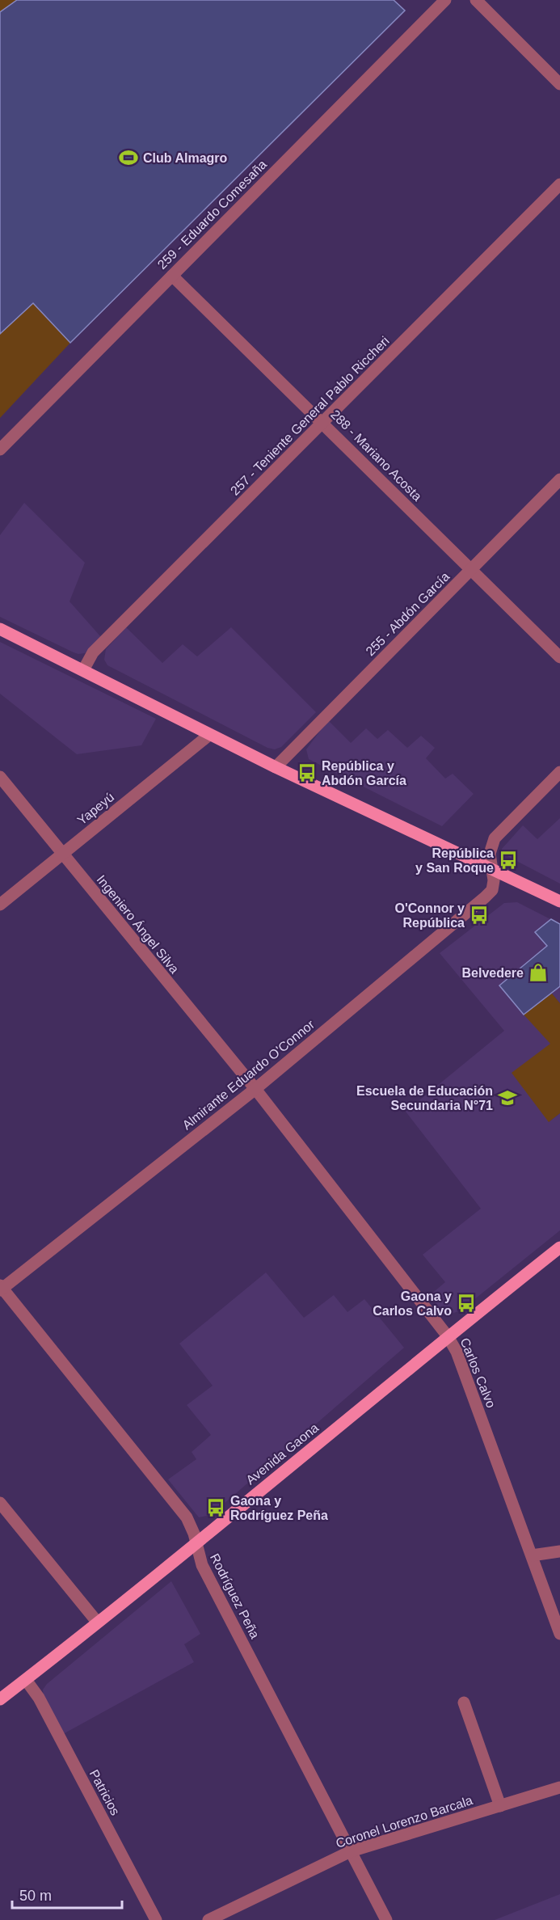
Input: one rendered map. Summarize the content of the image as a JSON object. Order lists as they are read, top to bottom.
{
  "streets": {
    "main road": ["Avenida Gaona"],
    "street": [
      "259 - Eduardo Comesaña",
      "257 - Teniente General Pablo Riccheri",
      "288 - Mariano Acosta",
      "255 - Abdón García",
      "Yapeyú",
      "Ingeniero Ángel Silva",
      "Almirante Eduardo O'Connor",
      "Carlos Calvo",
      "Rodríguez Peña",
      "Patricios",
      "Coronel Lorenzo Barcala"
    ]
  },
  "crossings": [
    ["259 - Eduardo Comesaña", "288 - Mariano Acosta"],
    ["257 - Teniente General Pablo Riccheri", "288 - Mariano Acosta"],
    ["288 - Mariano Acosta", "255 - Abdón García"],
    ["Yapeyú", "Ingeniero Ángel Silva"],
    ["Ingeniero Ángel Silva", "Almirante Eduardo O'Connor"],
    ["Ingeniero Ángel Silva", "Carlos Calvo"],
    ["Almirante Eduardo O'Connor", "Carlos Calvo"],
    ["Almirante Eduardo O'Connor", "Rodríguez Peña"],
    ["Carlos Calvo", "Avenida Gaona"],
    ["Avenida Gaona", "Rodríguez Peña"],
    ["Avenida Gaona", "Patricios"],
    ["Rodríguez Peña", "Coronel Lorenzo Barcala"]
  ],
  "places": {
    "sports": ["Club Almagro"],
    "bus stop": [
      "República y Abdón García",
      "República y San Roque",
      "O'Connor y República",
      "Gaona y Carlos Calvo",
      "Gaona y Rodríguez Peña"
    ],
    "shop": ["Belvedere"],
    "school or university": ["Escuela de Educación Secundaria N°71"]
  },
  "scale_bar": "50 m"
}
